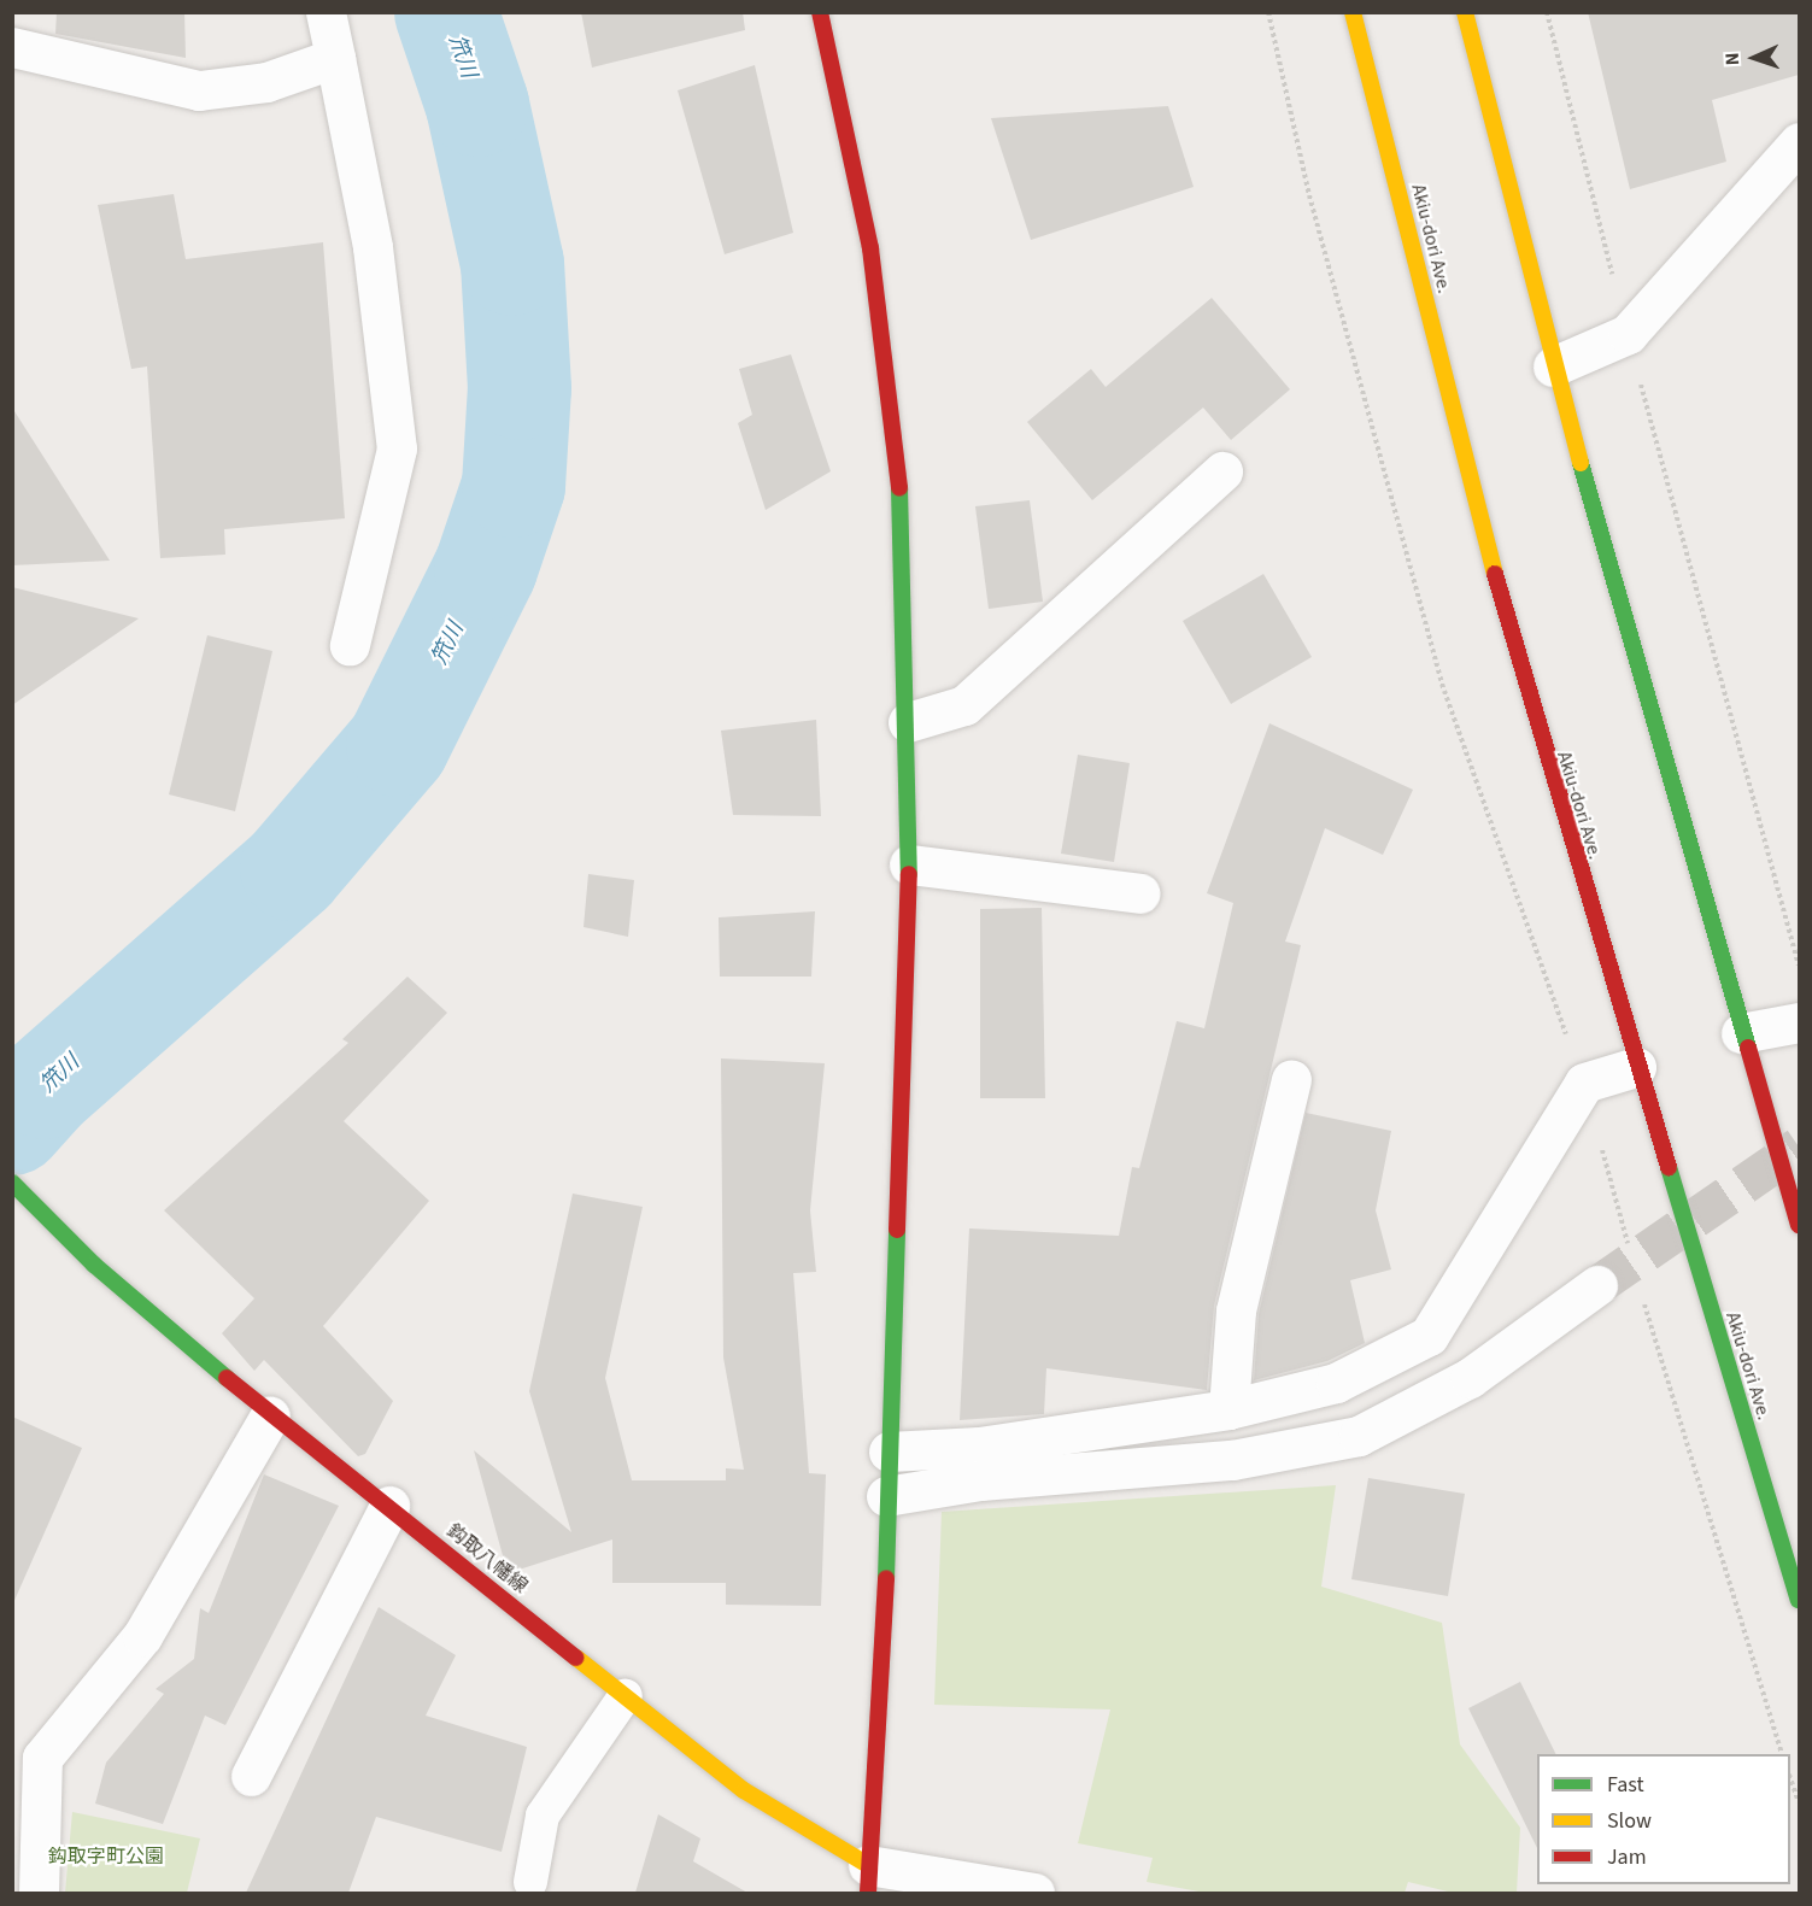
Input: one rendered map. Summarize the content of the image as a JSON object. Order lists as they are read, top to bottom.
{
  "streets": {
    "main road": ["Akiu-dori Ave.", "鈎取八幡線"]
  },
  "water": ["笊川"],
  "parks": ["鈎取字町公園"],
  "legend": ["Fast", "Slow", "Jam"],
  "north": "left"
}
